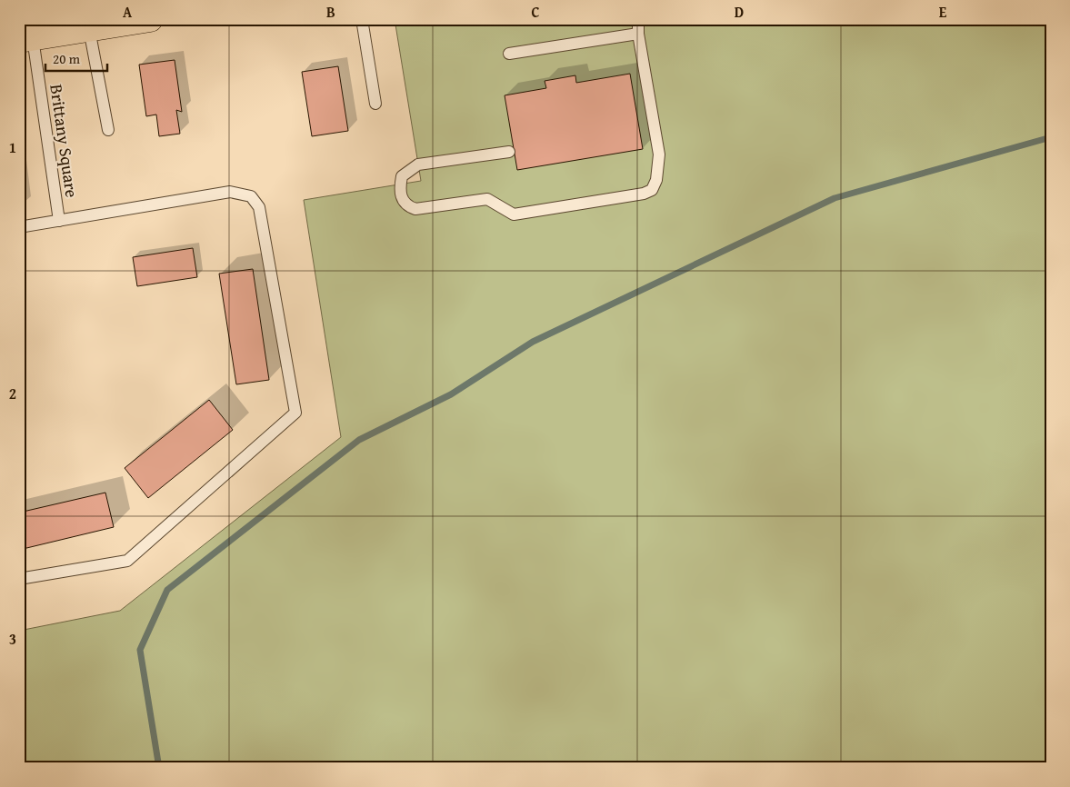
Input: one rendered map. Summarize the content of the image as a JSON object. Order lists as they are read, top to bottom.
{
  "streets": {
    "lane": ["Brittany Square"]
  },
  "scale_bar": "20 m",
  "grid": {
    "columns": [
      "A",
      "B",
      "C",
      "D",
      "E"
    ],
    "rows": ["1", "2", "3"]
  }
}
